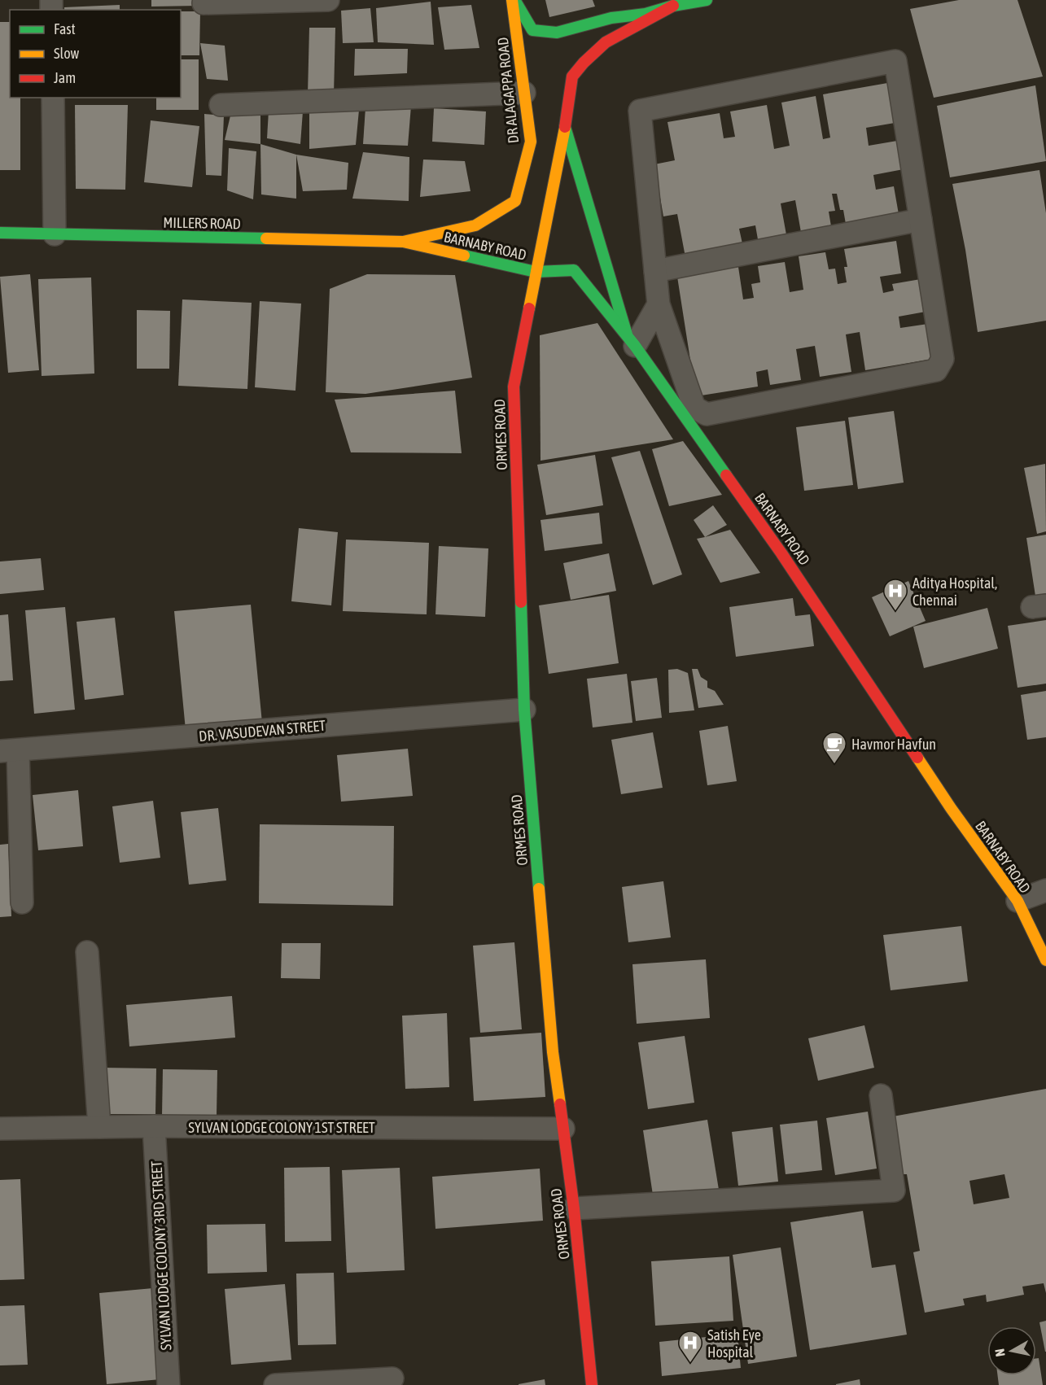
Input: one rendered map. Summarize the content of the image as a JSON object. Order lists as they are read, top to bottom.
{
  "streets": {
    "street": [
      "DR ALAGAPPA ROAD",
      "MILLERS ROAD",
      "BARNABY ROAD",
      "ORMES ROAD",
      "DR. VASUDEVAN STREET",
      "SYLVAN LODGE COLONY 1ST STREET",
      "SYLVAN LODGE COLONY 3RD STREET"
    ]
  },
  "crossings": [
    ["DR ALAGAPPA ROAD", "MILLERS ROAD"],
    ["DR ALAGAPPA ROAD", "BARNABY ROAD"],
    ["MILLERS ROAD", "BARNABY ROAD"],
    ["BARNABY ROAD", "ORMES ROAD"],
    ["ORMES ROAD", "DR. VASUDEVAN STREET"],
    ["ORMES ROAD", "SYLVAN LODGE COLONY 1ST STREET"],
    ["SYLVAN LODGE COLONY 1ST STREET", "SYLVAN LODGE COLONY 3RD STREET"]
  ],
  "places": {
    "hospital": ["Aditya Hospital, Chennai", "Satish Eye Hospital"],
    "cafe": ["Havmor Havfun"]
  },
  "legend": ["Fast", "Slow", "Jam"],
  "north": "left"
}
